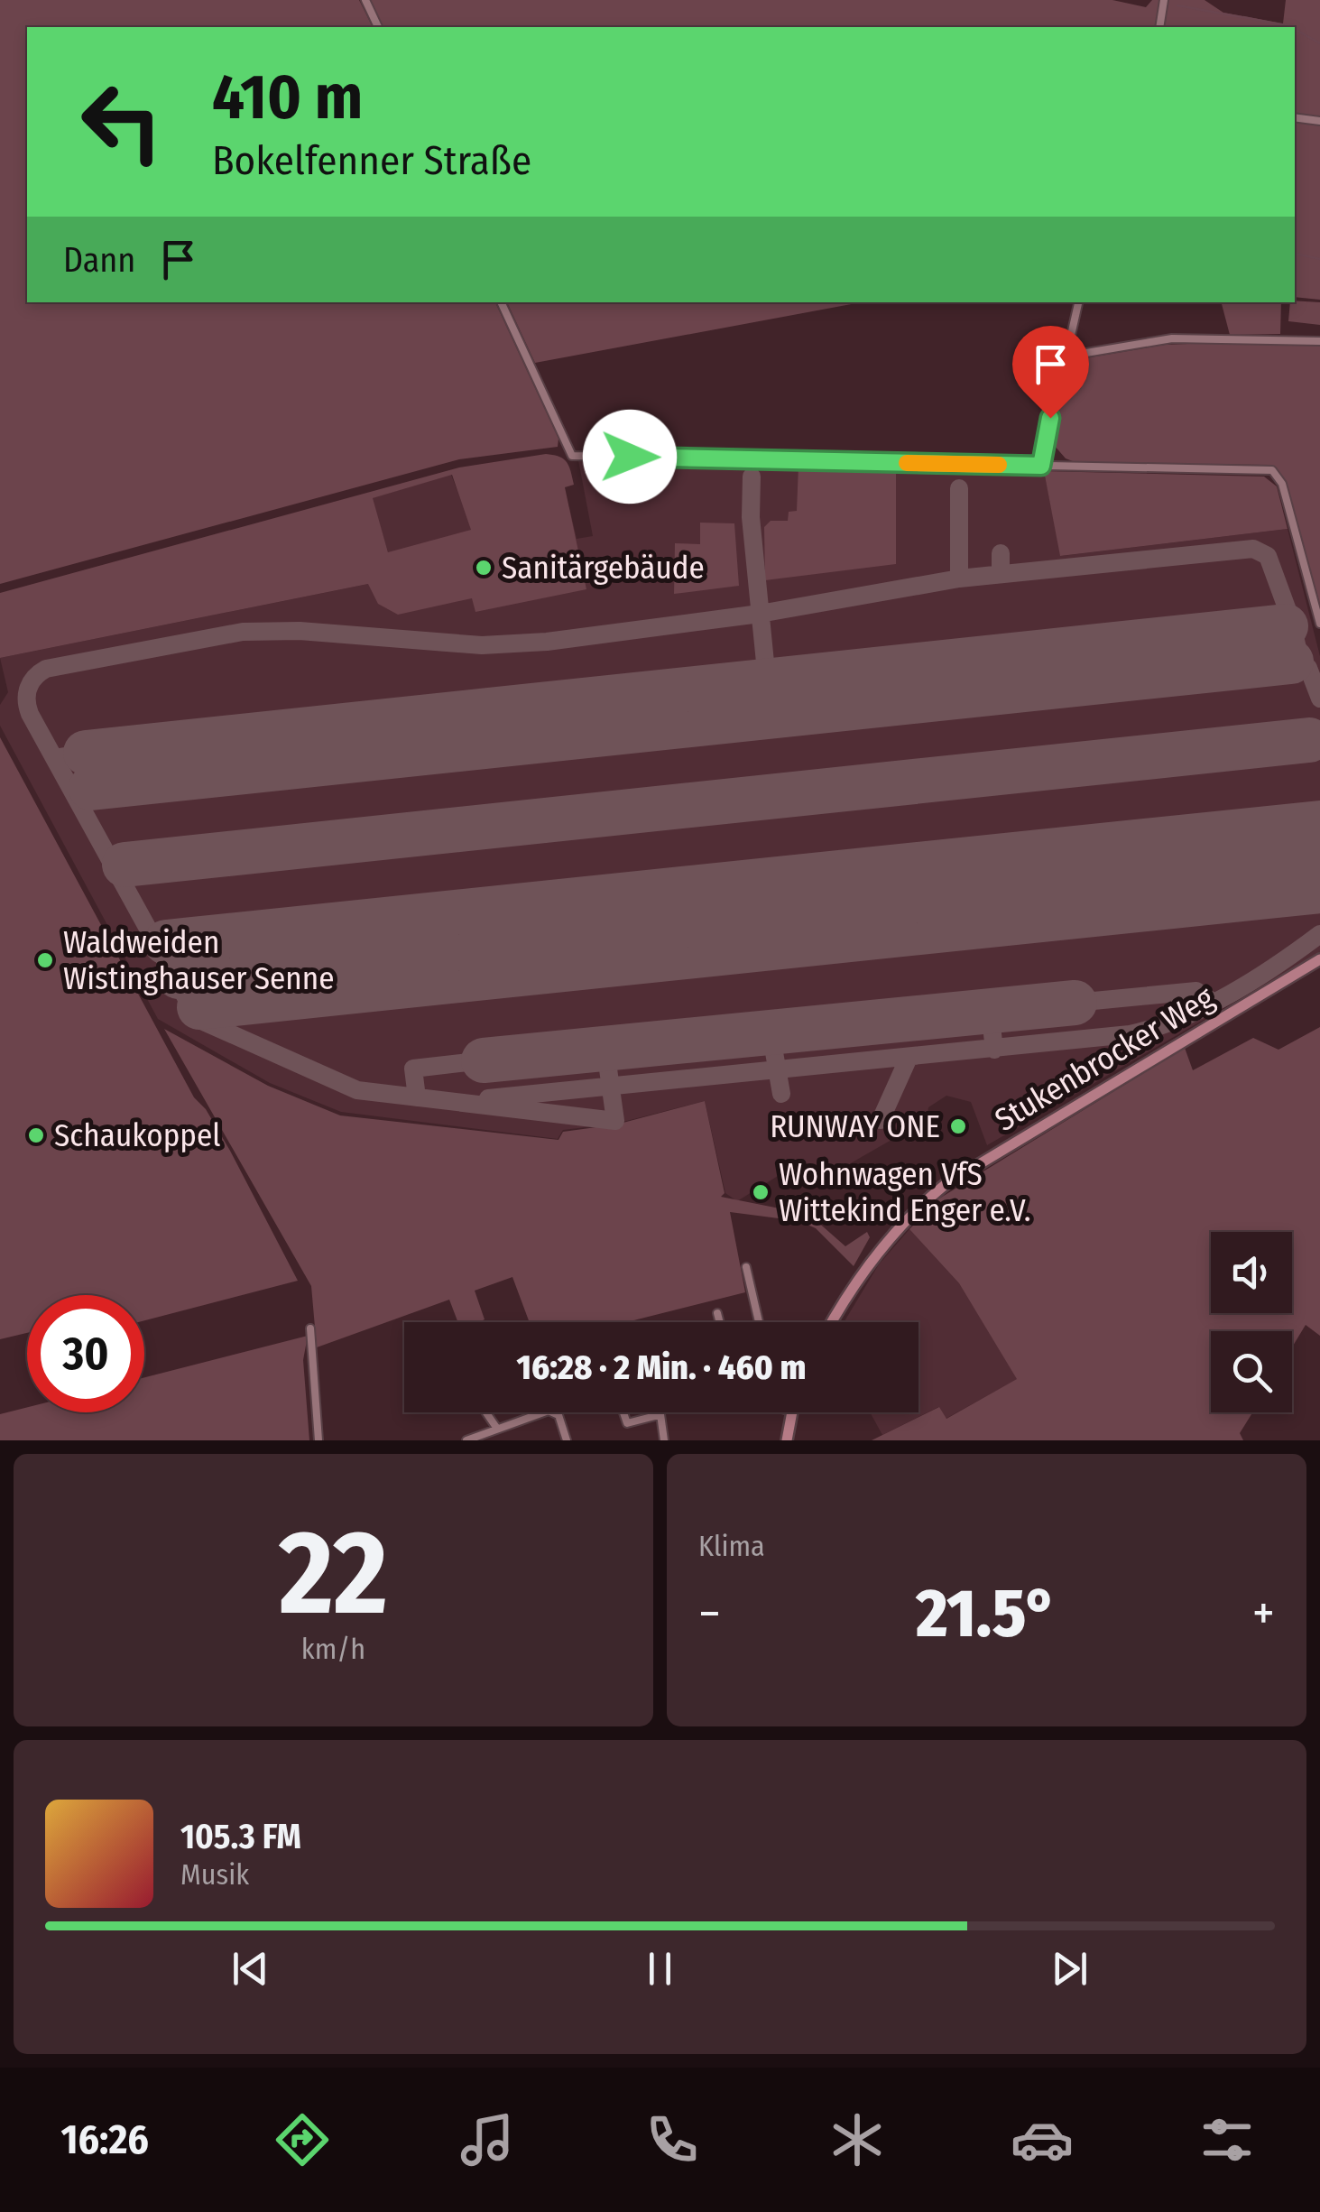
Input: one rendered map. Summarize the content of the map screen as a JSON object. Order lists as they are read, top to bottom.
{
  "streets": {
    "street": ["Stukenbrocker Weg"]
  },
  "places": [
    "Sanitärgebäude",
    "Waldweiden Wistinghauser Senne",
    "RUNWAY ONE",
    "Schaukoppel",
    "Wohnwagen VfS Wittekind Enger e.V."
  ],
  "page": {
    "turn": ["410 m", "Bokelfenner Straße"],
    "then": "Dann",
    "limit": "30",
    "trip": "16:28 · 2 Min. · 460 m",
    "tile": [
      ["22", "km/h"],
      "Klima"
    ],
    "heat": ["−", "21.5°", "+"],
    "song": ["105.3 FM", "Musik"],
    "tabs": "16:26"
  }
}
